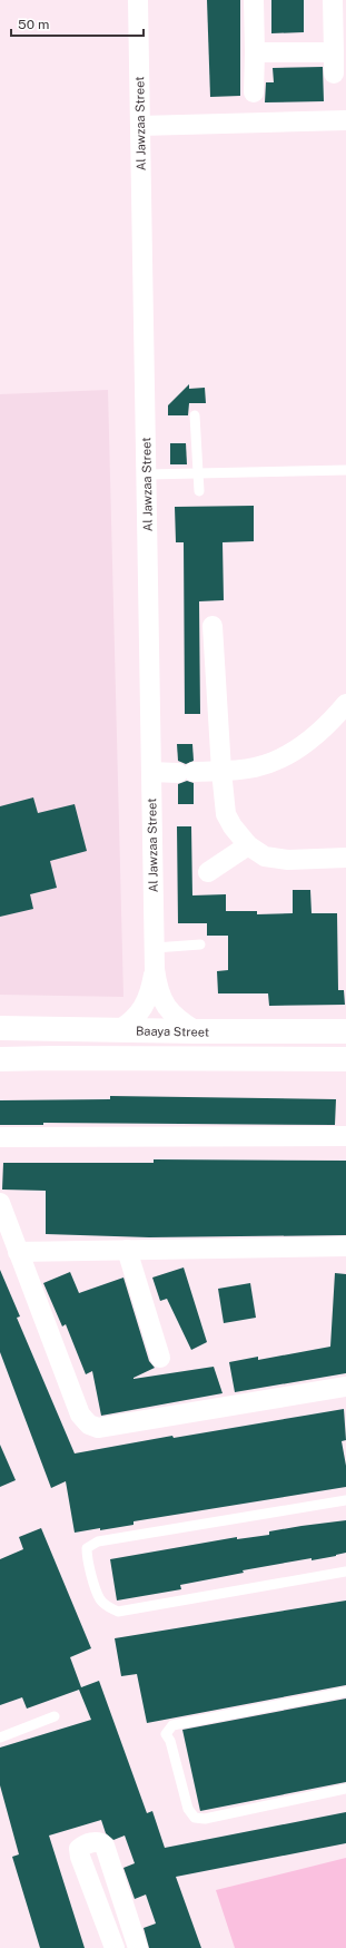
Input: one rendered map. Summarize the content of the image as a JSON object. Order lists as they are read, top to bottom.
{
  "streets": {
    "main road": ["Baaya Street"],
    "street": ["Al Jawzaa Street"]
  },
  "scale_bar": "50 m"
}
